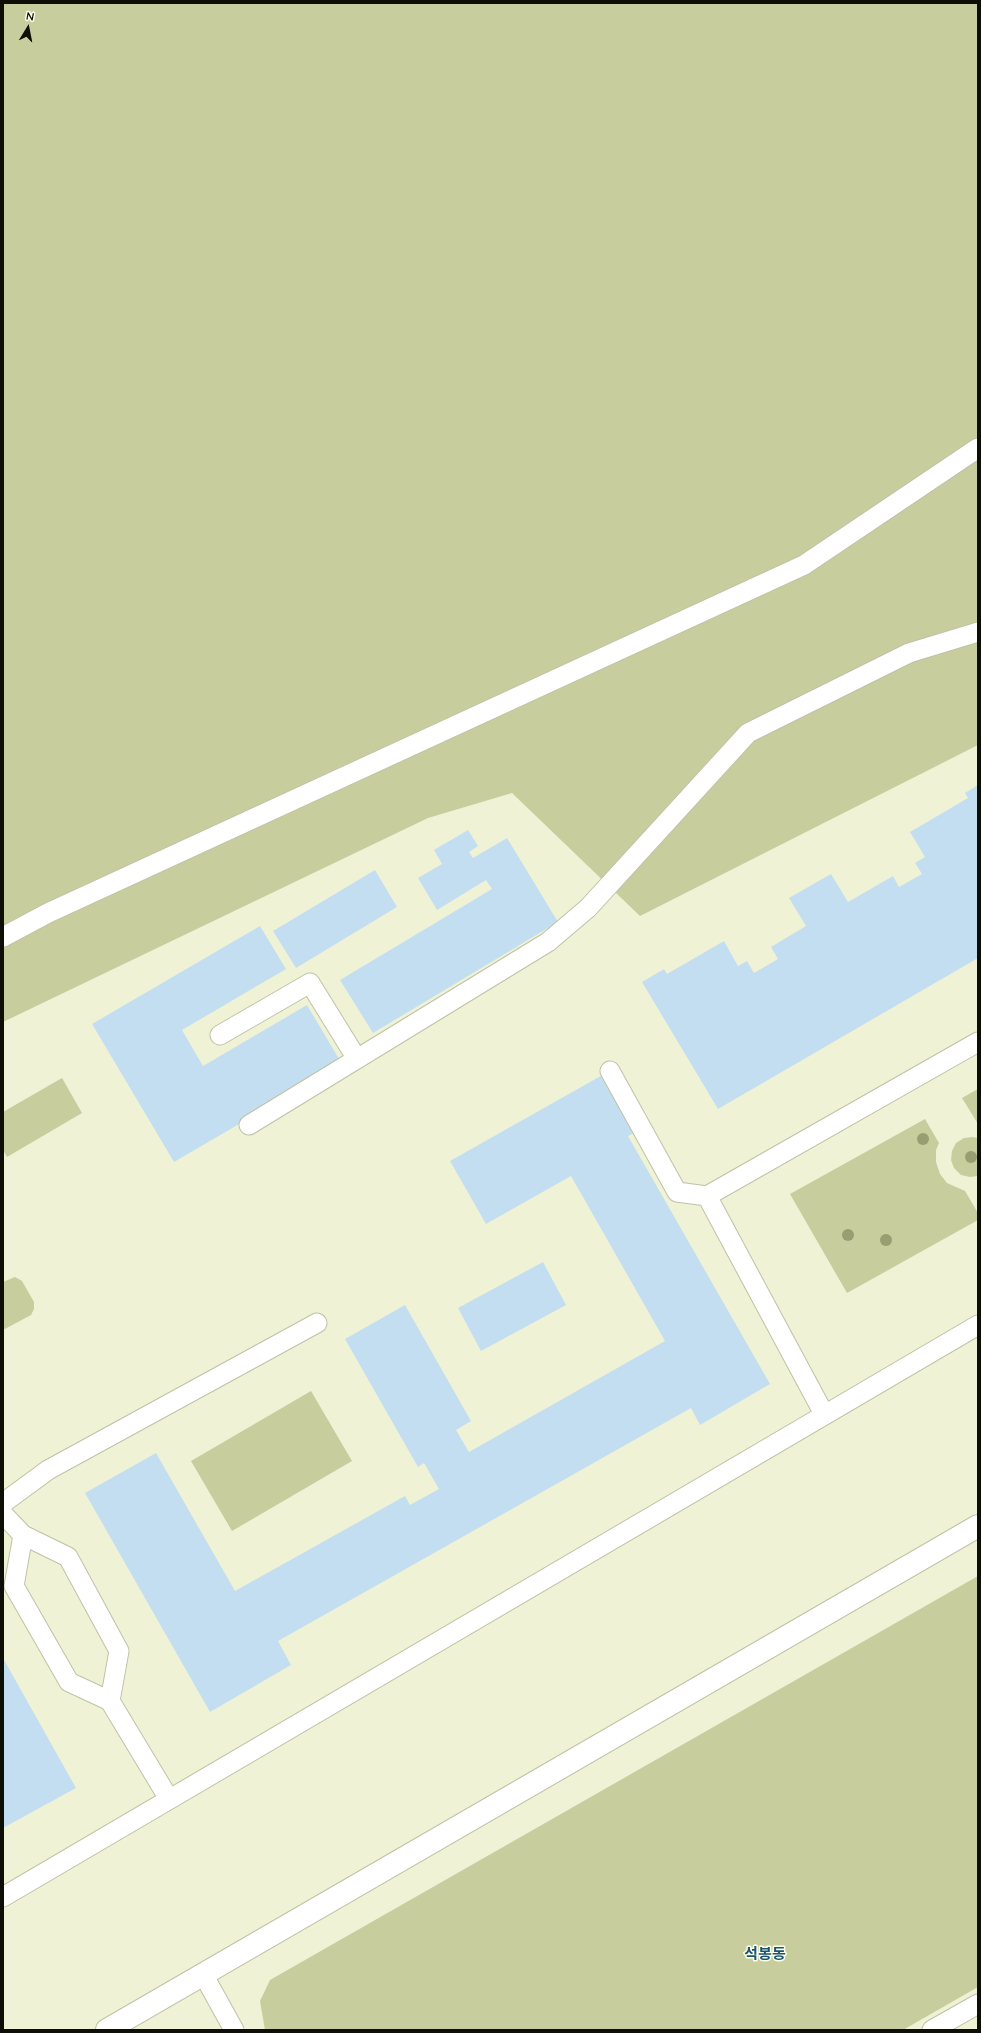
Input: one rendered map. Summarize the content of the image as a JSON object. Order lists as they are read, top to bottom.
{
  "districts": ["석봉동"],
  "north": "top"
}
